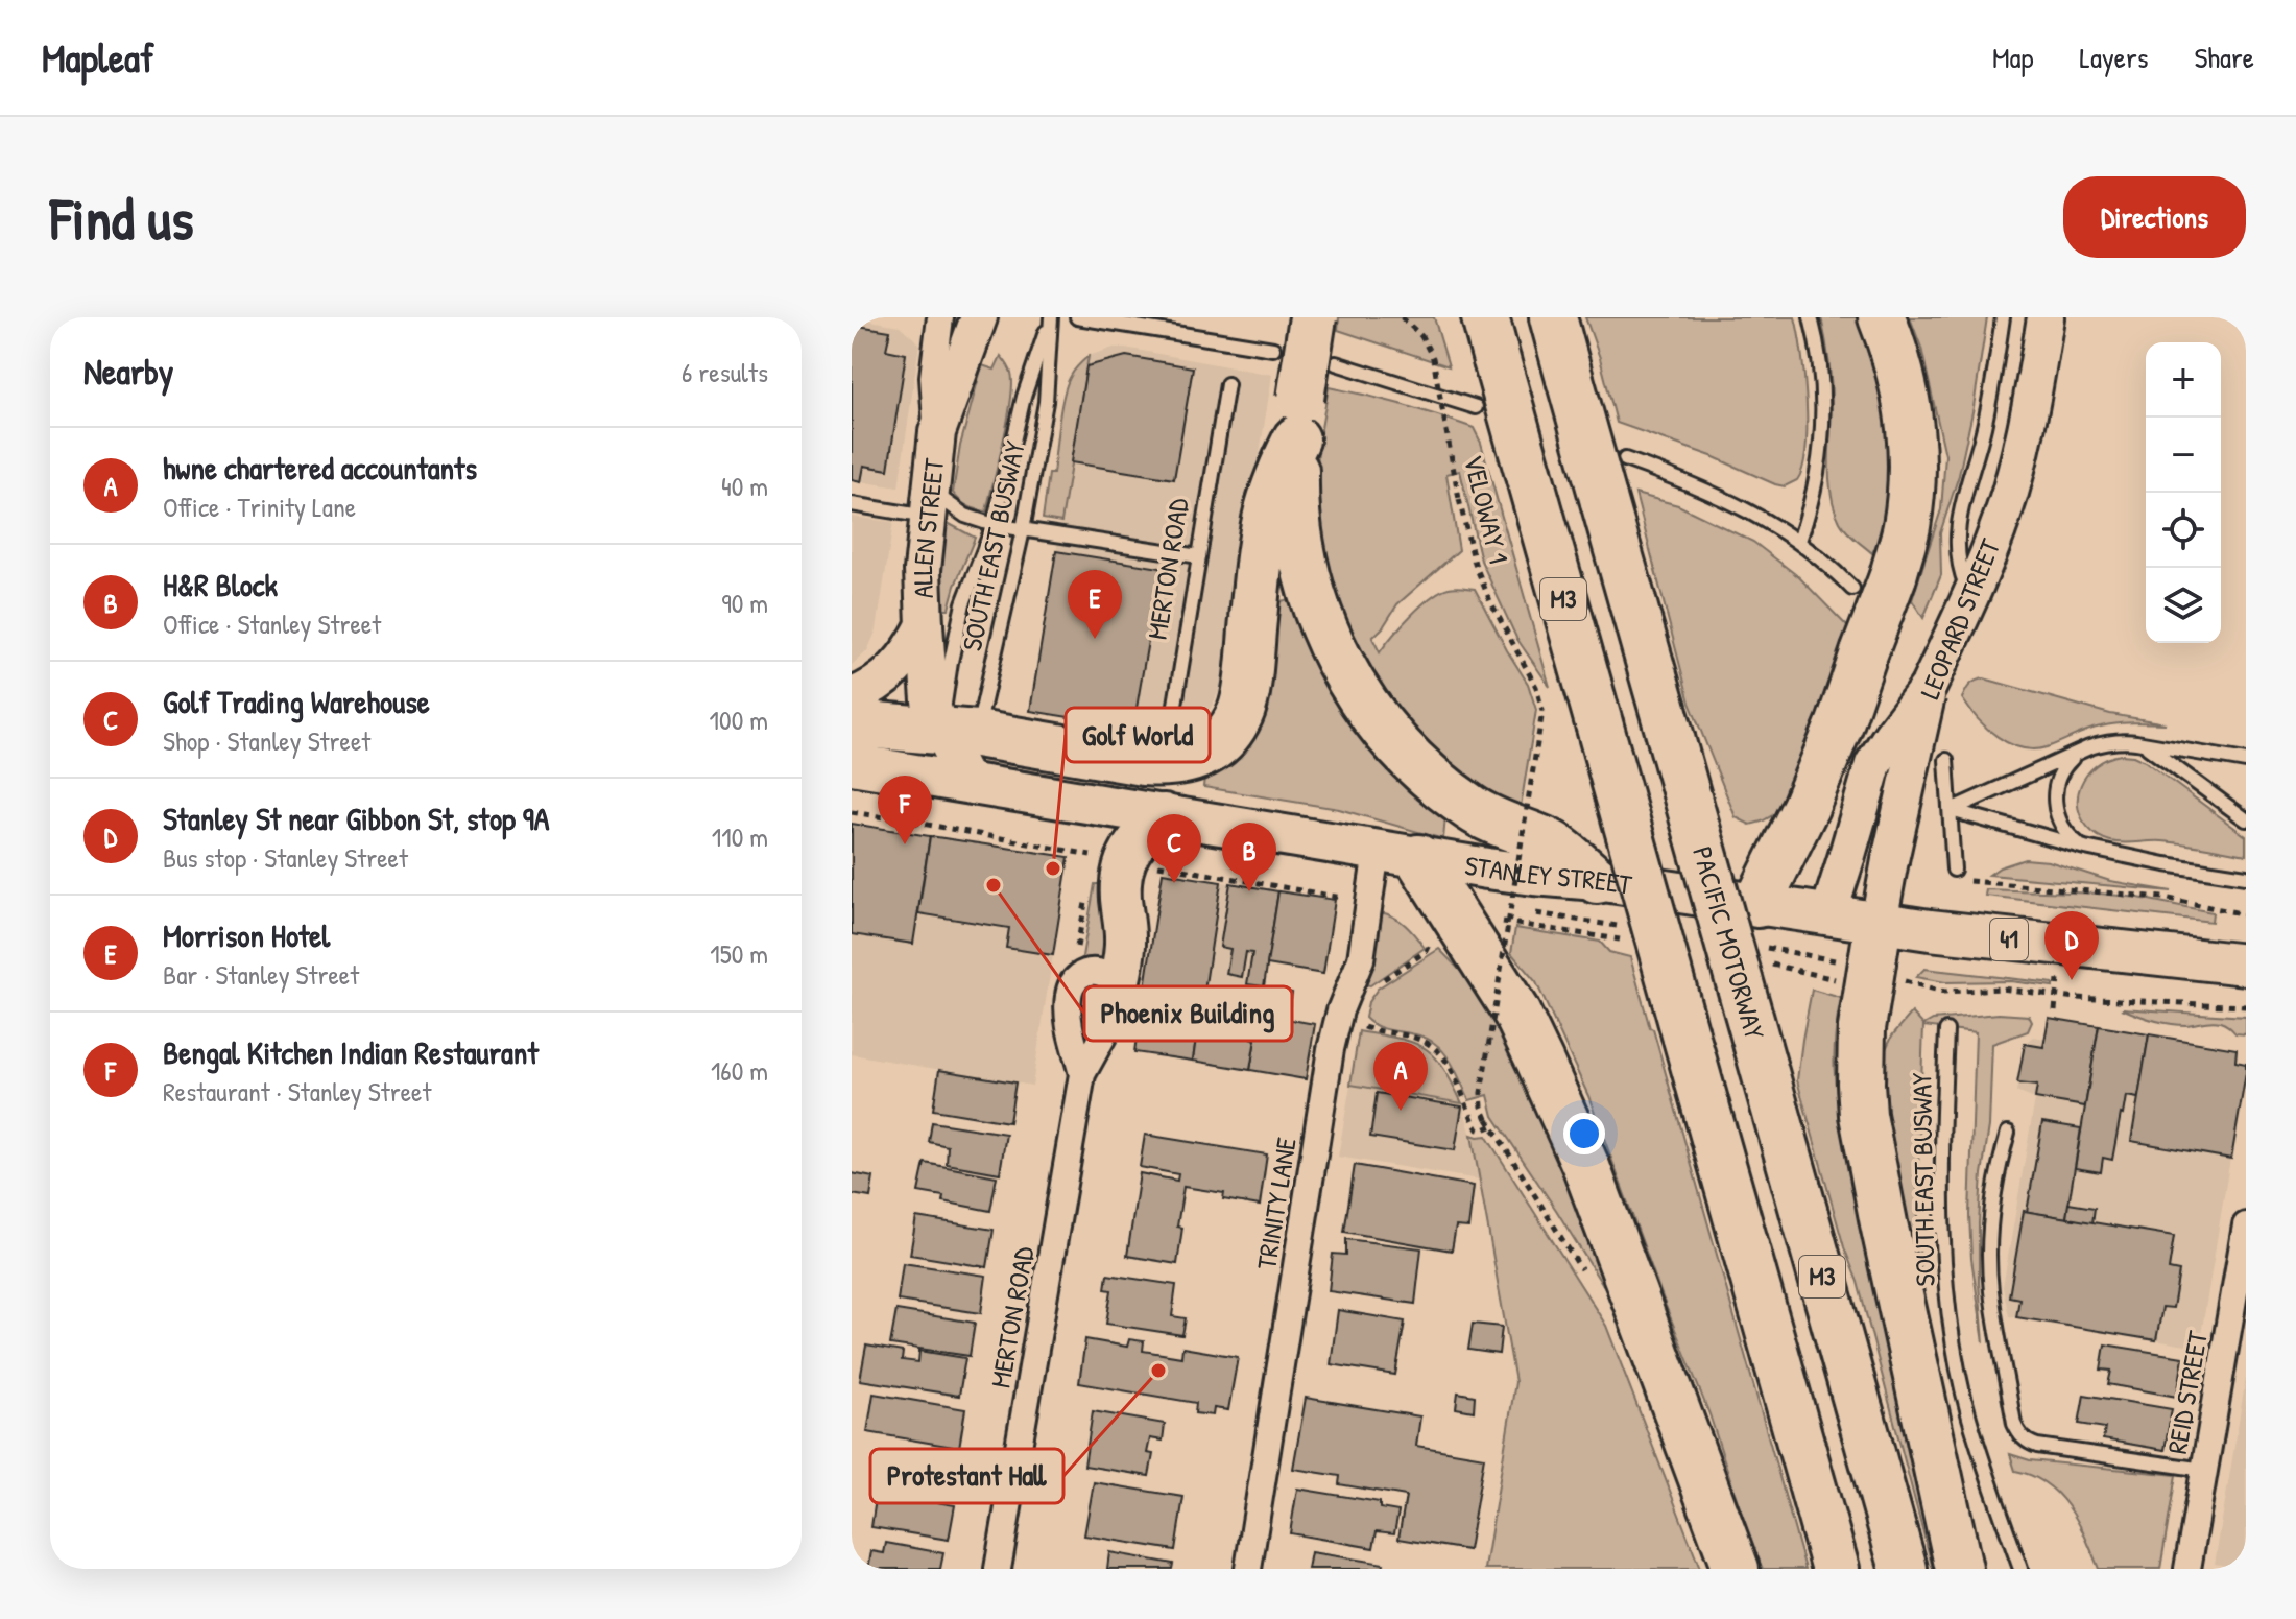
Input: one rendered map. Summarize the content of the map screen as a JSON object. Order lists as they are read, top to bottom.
{
  "streets": {
    "highway": ["M3", "PACIFIC MOTORWAY"],
    "main road": [
      "ALLEN STREET",
      "LEOPARD STREET",
      "STANLEY STREET",
      "41"
    ],
    "street": ["MERTON ROAD", "TRINITY LANE", "REID STREET"],
    "lane": ["SOUTH EAST BUSWAY"],
    "path": ["VELOWAY 1"]
  },
  "crossings": [
    ["ALLEN STREET", "SOUTH EAST BUSWAY"],
    ["ALLEN STREET", "STANLEY STREET"],
    ["SOUTH EAST BUSWAY", "STANLEY STREET"],
    ["LEOPARD STREET", "STANLEY STREET"],
    ["STANLEY STREET", "TRINITY LANE"]
  ],
  "places": ["Golf World", "Phoenix Building", "Protestant Hall"],
  "page": {
    "header": "Mapleaf",
    "nav": ["Map", "Layers", "Share"],
    "buttons": "Directions",
    "title": "Find us",
    "heading": ["Nearby", "6 results"],
    "map_buttons": ["+", "−"],
    "list": [
      {
        "mark": "A",
        "name": "hwne chartered accountants",
        "note": "Office · Trinity Lane",
        "value": "40 m"
      },
      {
        "mark": "B",
        "name": "H&R Block",
        "note": "Office · Stanley Street",
        "value": "90 m"
      },
      {
        "mark": "C",
        "name": "Golf Trading Warehouse",
        "note": "Shop · Stanley Street",
        "value": "100 m"
      },
      {
        "mark": "D",
        "name": "Stanley St near Gibbon St, stop 9A",
        "note": "Bus stop · Stanley Street",
        "value": "110 m"
      },
      {
        "mark": "E",
        "name": "Morrison Hotel",
        "note": "Bar · Stanley Street",
        "value": "150 m"
      },
      {
        "mark": "F",
        "name": "Bengal Kitchen Indian Restaurant",
        "note": "Restaurant · Stanley Street",
        "value": "160 m"
      }
    ],
    "pins": [
      "E",
      "F",
      "C",
      "B",
      "D",
      "A"
    ]
  }
}
